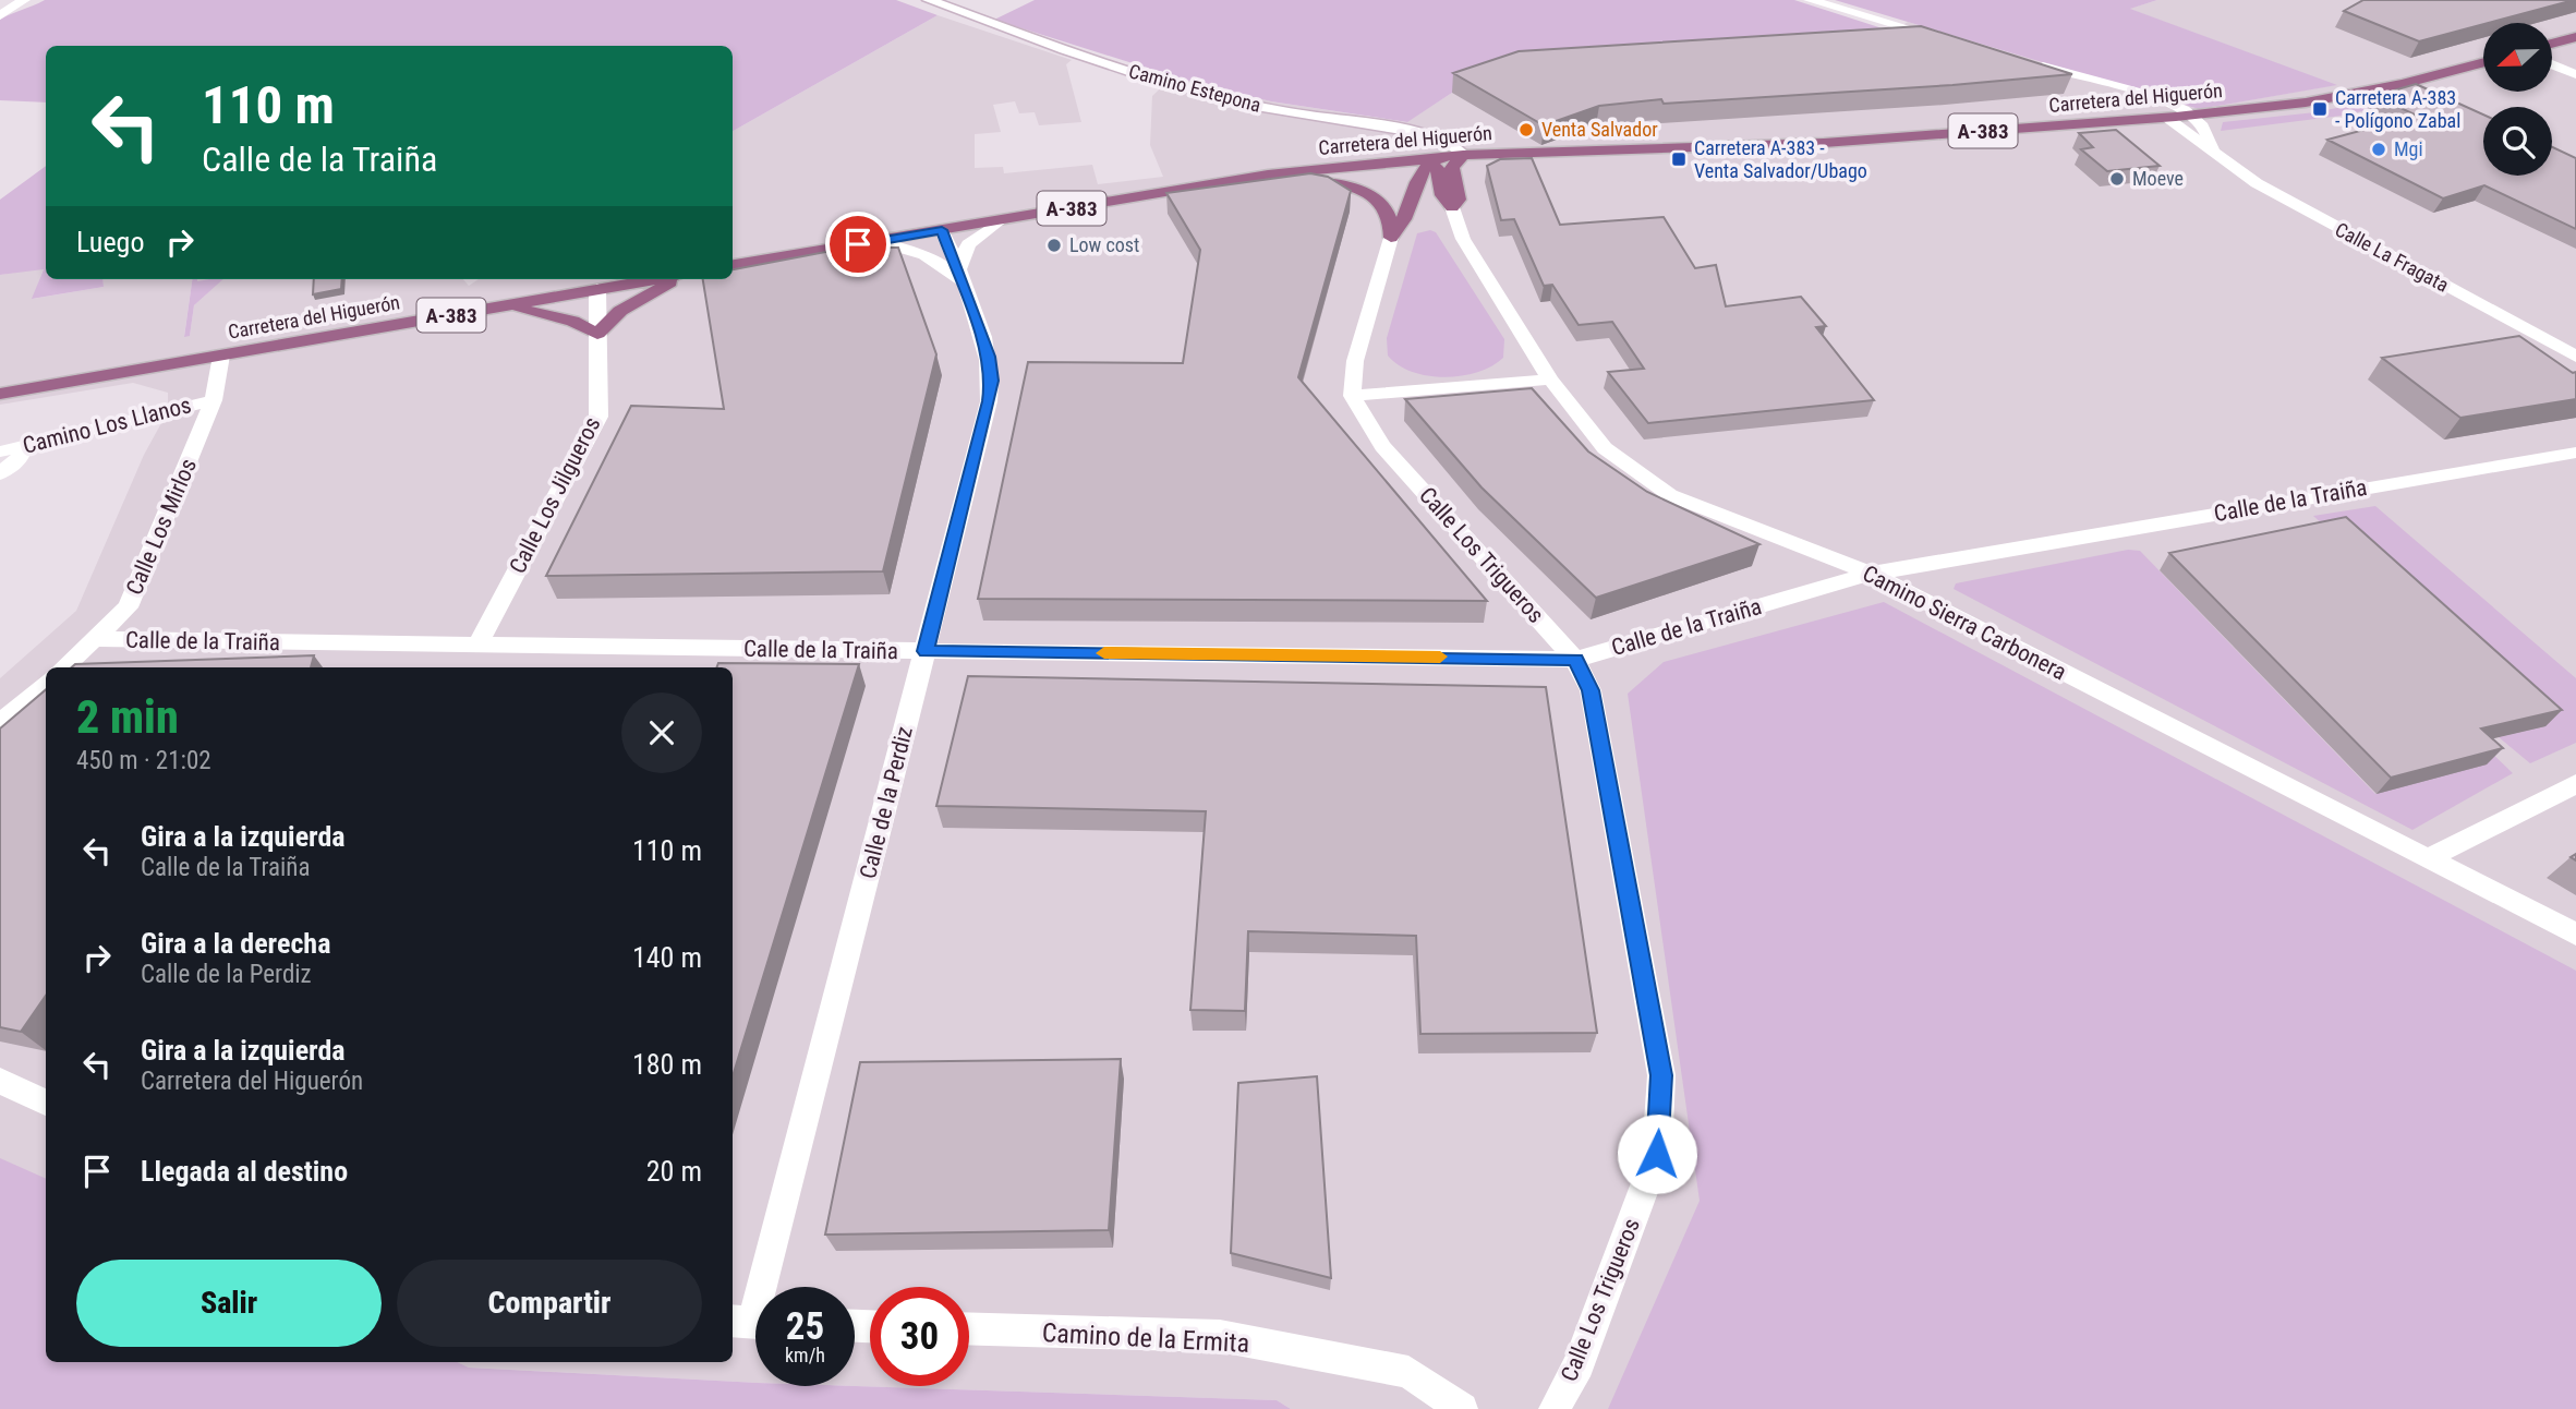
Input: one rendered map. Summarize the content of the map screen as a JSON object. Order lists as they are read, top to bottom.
{
  "streets": {
    "main road": ["Carretera del Higuerón", "A-383"],
    "street": [
      "Camino Estepona",
      "Calle La Fragata",
      "Camino Los Llanos",
      "Calle Los Jilgueros",
      "Calle de la Traiña",
      "Calle Los Mirlos",
      "Calle Los Trigueros",
      "Camino Sierra Carbonera",
      "Calle de la Perdiz",
      "Camino de la Ermita"
    ]
  },
  "crossings": [
    ["Camino Estepona", "Carretera del Higuerón"],
    ["Carretera del Higuerón", "Calle La Fragata"],
    ["Carretera del Higuerón", "Calle Los Jilgueros"],
    ["Carretera del Higuerón", "Calle Los Mirlos"],
    ["Carretera del Higuerón", "Calle de la Perdiz"],
    ["Camino Los Llanos", "Calle Los Mirlos"],
    ["Calle Los Jilgueros", "Calle de la Traiña"],
    ["Calle de la Traiña", "Calle Los Mirlos"],
    ["Calle de la Traiña", "Calle Los Trigueros"],
    ["Calle de la Traiña", "Camino Sierra Carbonera"],
    ["Calle de la Traiña", "Calle de la Perdiz"]
  ],
  "places": {
    "transit": ["Carretera A-383 - Polígono Zabal", "Carretera A-383 - Venta Salvador/Ubago"],
    "other": [
      "Venta Salvador",
      "Mgi",
      "Moeve",
      "Low cost"
    ]
  },
  "north": "left",
  "page": {
    "turn": ["110 m", "Calle de la Traiña"],
    "then": "Luego",
    "heading": ["2 min", "450 m · 21:02"],
    "list": [
      {
        "name": "Gira a la izquierda",
        "note": "Calle de la Traiña",
        "value": "110 m"
      },
      {
        "name": "Gira a la derecha",
        "note": "Calle de la Perdiz",
        "value": "140 m"
      },
      {
        "name": "Gira a la izquierda",
        "note": "Carretera del Higuerón",
        "value": "180 m"
      },
      {
        "name": "Llegada al destino",
        "value": "20 m"
      }
    ],
    "buttons": ["Salir", "Compartir"],
    "speed": "25 km/h",
    "limit": "30"
  }
}
